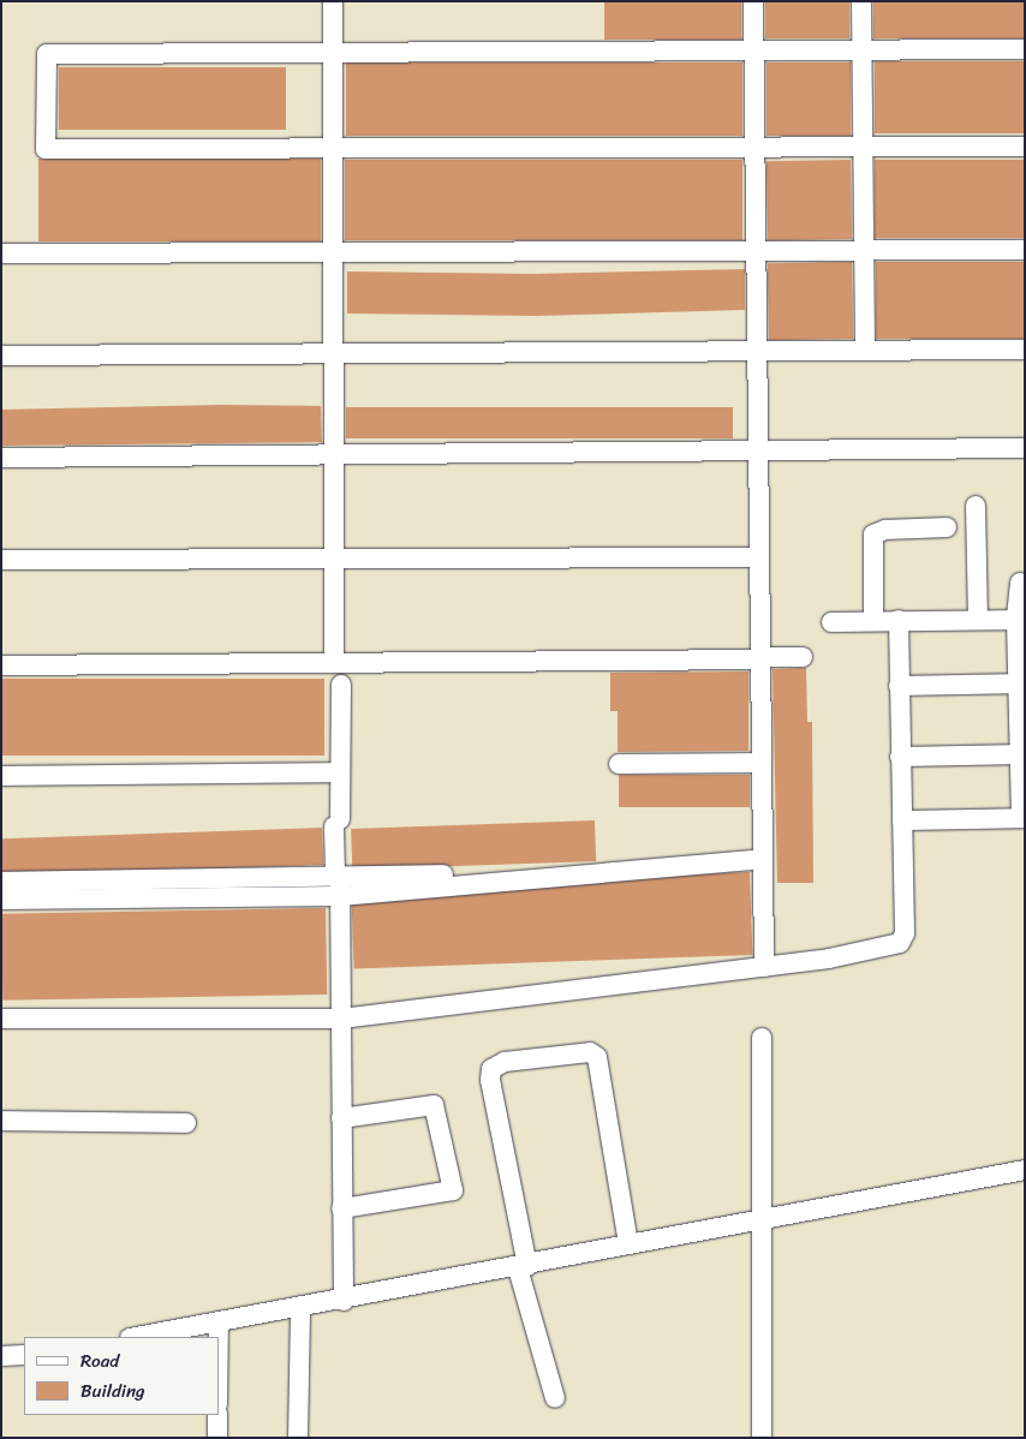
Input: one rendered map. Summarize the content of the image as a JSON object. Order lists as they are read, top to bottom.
{
  "legend": ["Road", "Building"]
}
